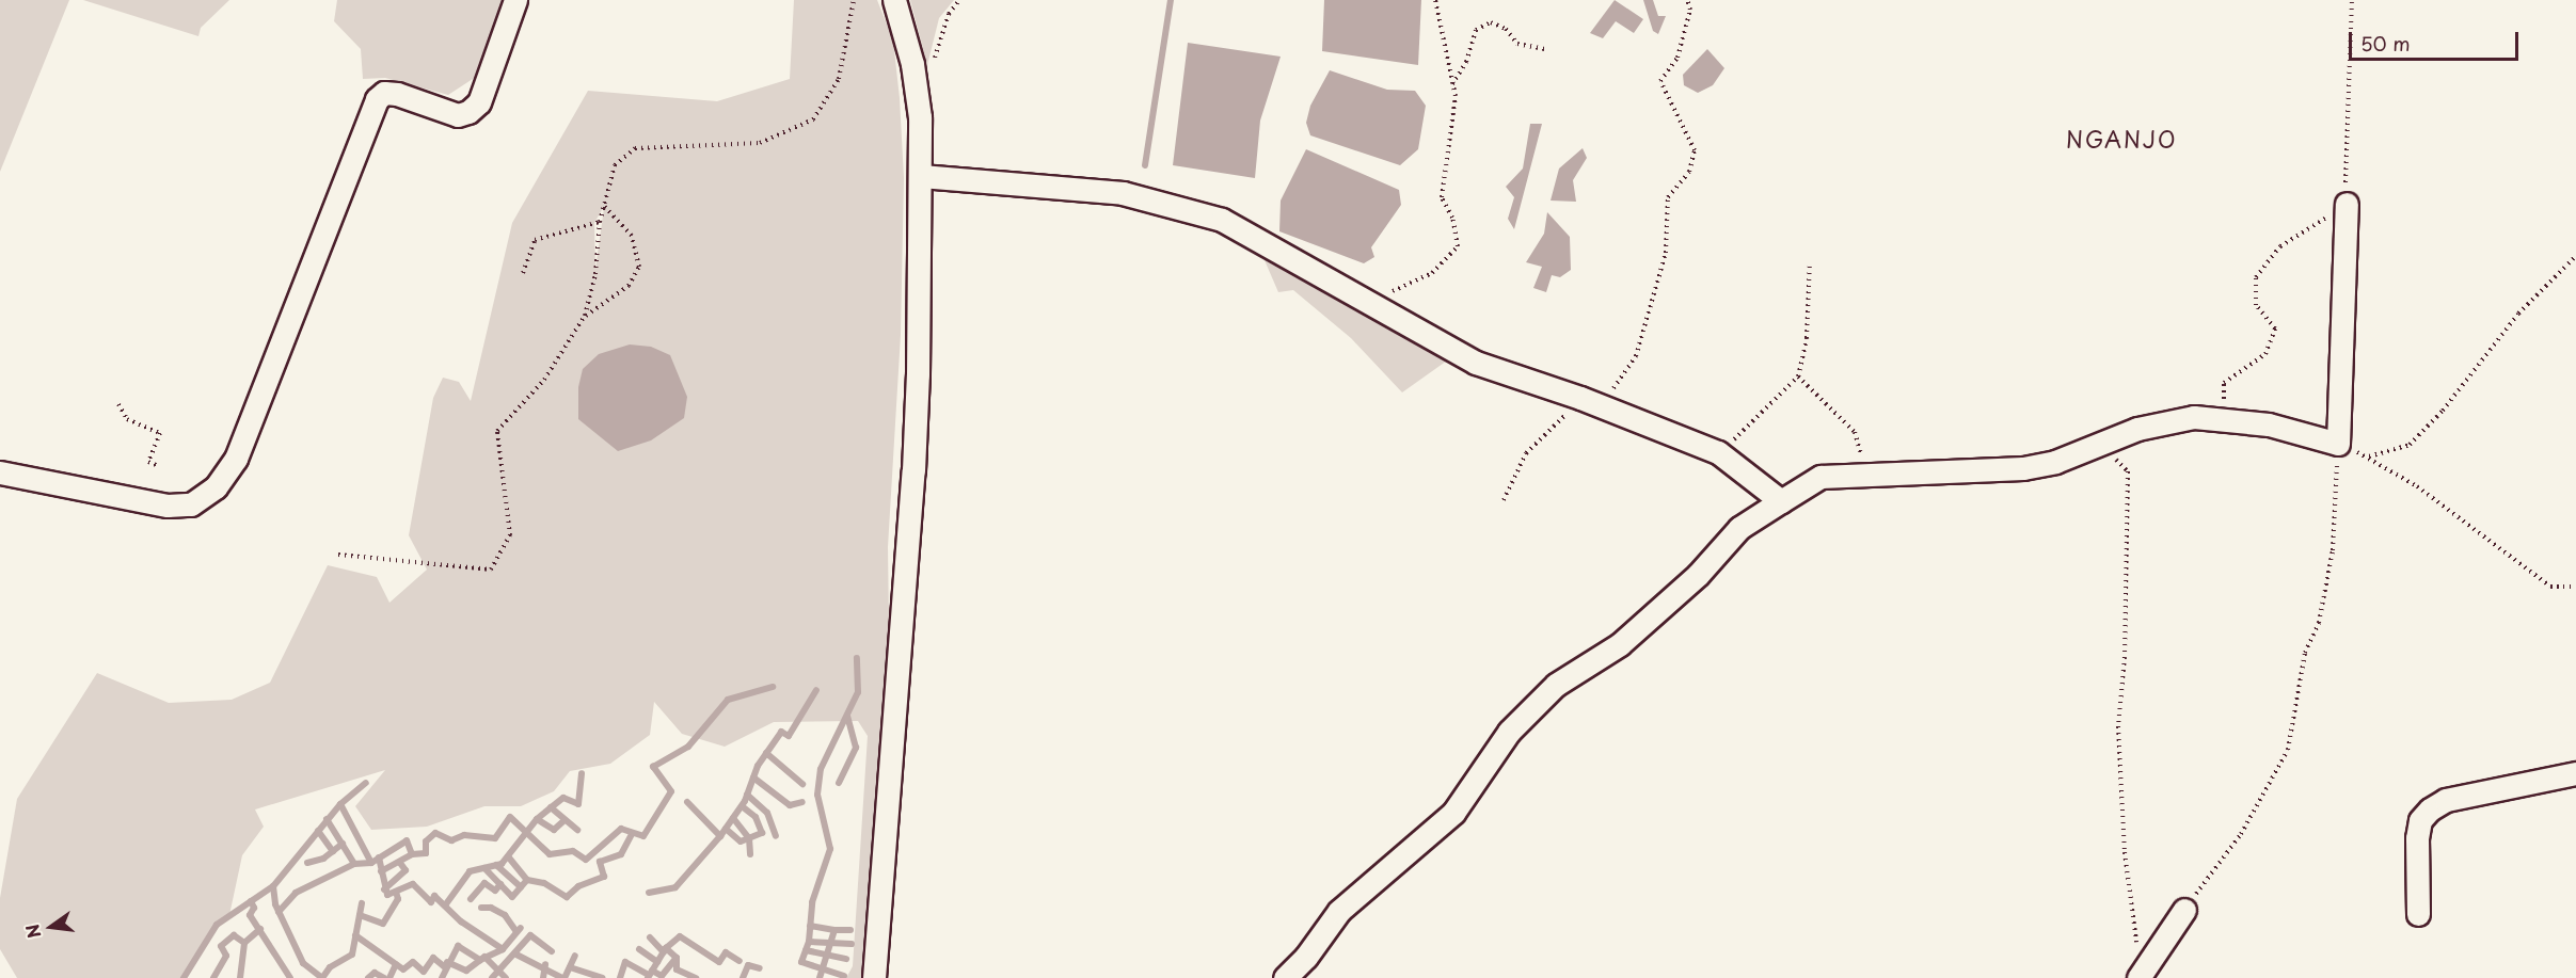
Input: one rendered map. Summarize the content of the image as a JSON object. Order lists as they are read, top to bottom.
{
  "districts": ["NGANJO"],
  "scale_bar": "50 m",
  "north": "left"
}
